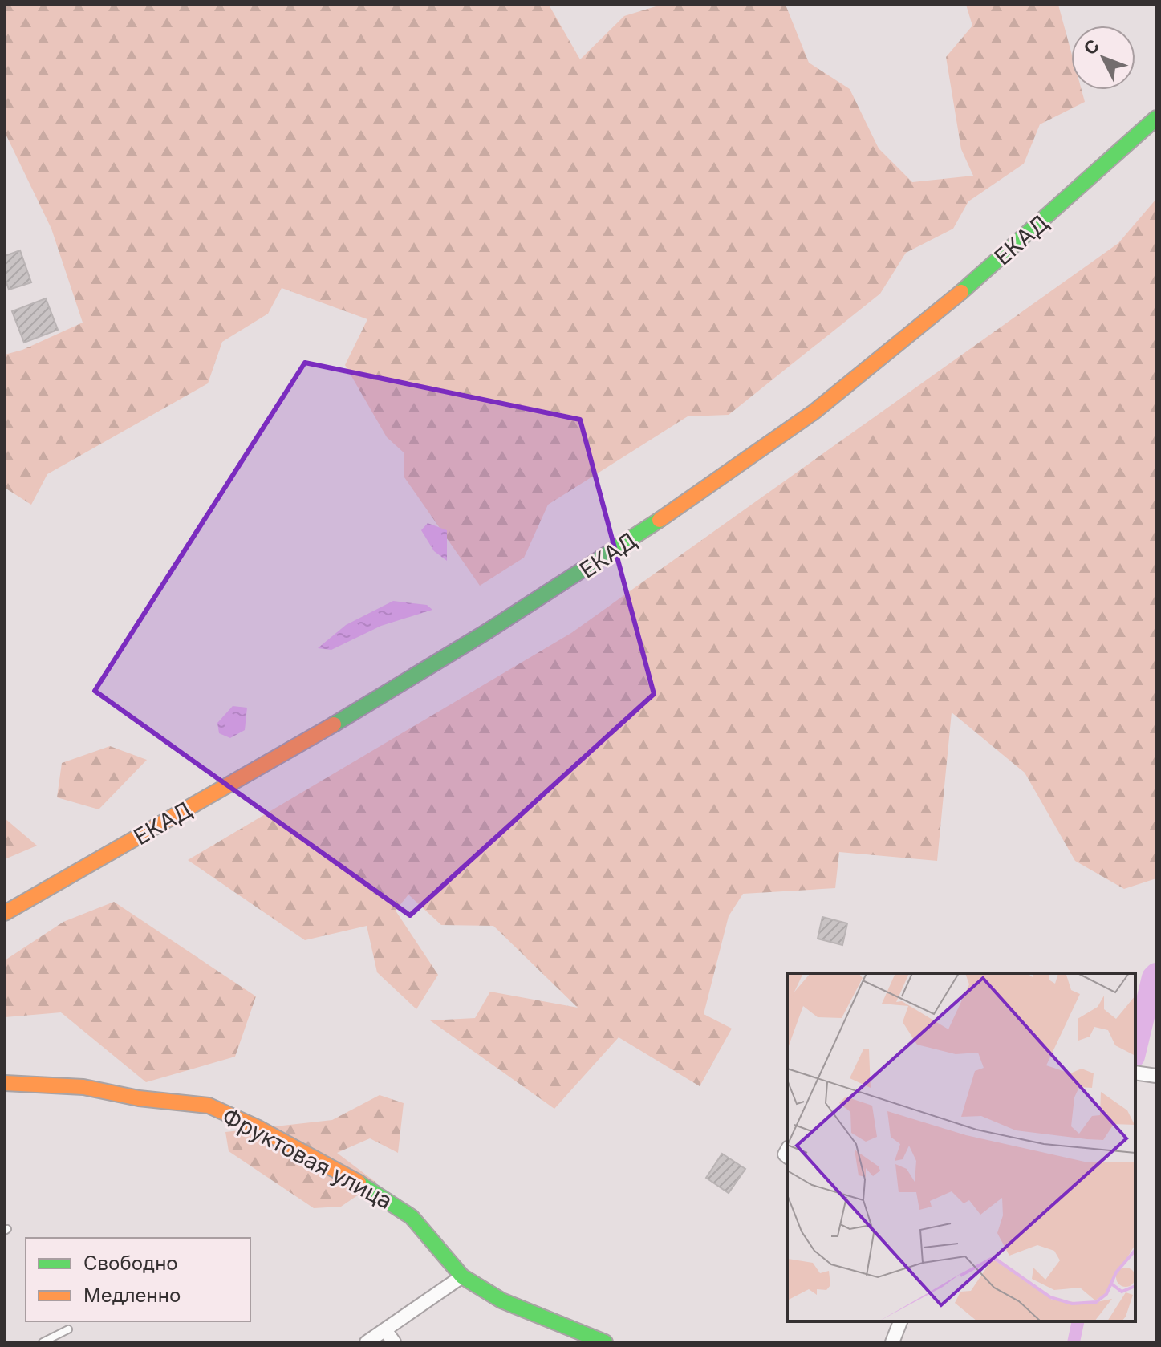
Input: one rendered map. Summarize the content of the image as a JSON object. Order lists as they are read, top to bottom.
{
  "streets": {
    "main road": ["ЕКАД", "Фруктовая улица"]
  },
  "legend": ["Свободно", "Медленно"],
  "north": "top left"
}
